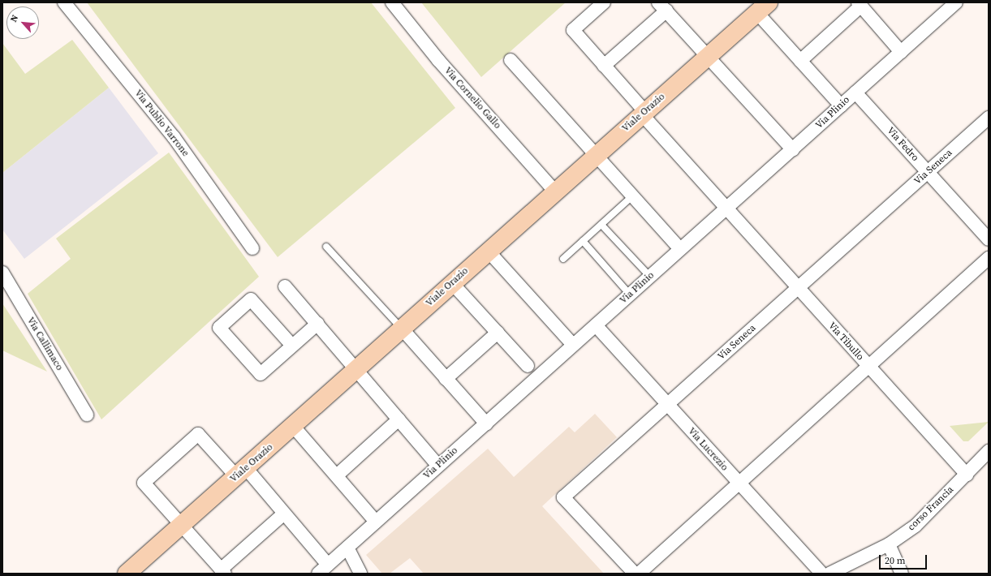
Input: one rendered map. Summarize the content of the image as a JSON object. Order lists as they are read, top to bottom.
{
  "streets": {
    "street": [
      "Via Cornelio Gallo",
      "Viale Orazio",
      "Via Plinio",
      "Via Publio Varrone",
      "Via Fedro",
      "Via Seneca",
      "Via Tibullo",
      "Via Callimaco",
      "Via Lucrezio",
      "corso Francia"
    ]
  },
  "crossings": [
    ["Via Cornelio Gallo", "Viale Orazio"],
    ["Viale Orazio", "Via Tibullo"],
    ["Via Plinio", "Via Fedro"],
    ["Via Plinio", "Via Tibullo"],
    ["Via Plinio", "Via Lucrezio"],
    ["Via Fedro", "Via Seneca"],
    ["Via Seneca", "Via Tibullo"],
    ["Via Seneca", "Via Lucrezio"],
    ["Via Tibullo", "corso Francia"]
  ],
  "scale_bar": "20 m",
  "north": "top left"
}
